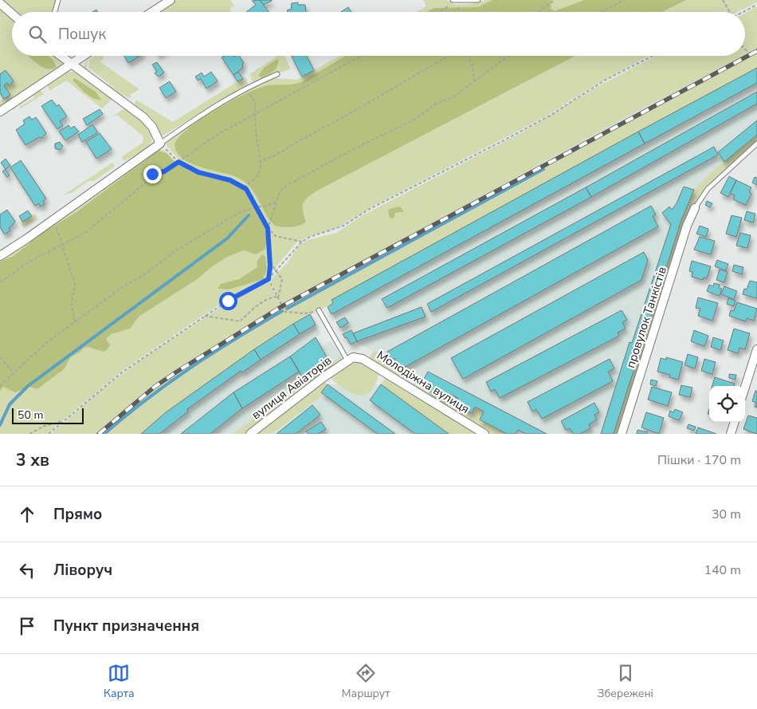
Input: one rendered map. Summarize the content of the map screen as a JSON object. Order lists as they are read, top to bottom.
{
  "streets": {
    "street": ["провулок Танкістів", "Молодіжна вулиця", "вулиця Авіаторів"]
  },
  "crossings": [
    ["Молодіжна вулиця", "вулиця Авіаторів"]
  ],
  "scale_bar": "50 m",
  "page": {
    "search": "Пошук",
    "scale": "50 m",
    "heading": ["3 хв", "Пішки · 170 m"],
    "list": [
      ["Прямо", "30 m"],
      ["Ліворуч", "140 m"],
      "Пункт призначення"
    ],
    "nav": ["Карта", "Маршрут", "Збережені"]
  }
}
